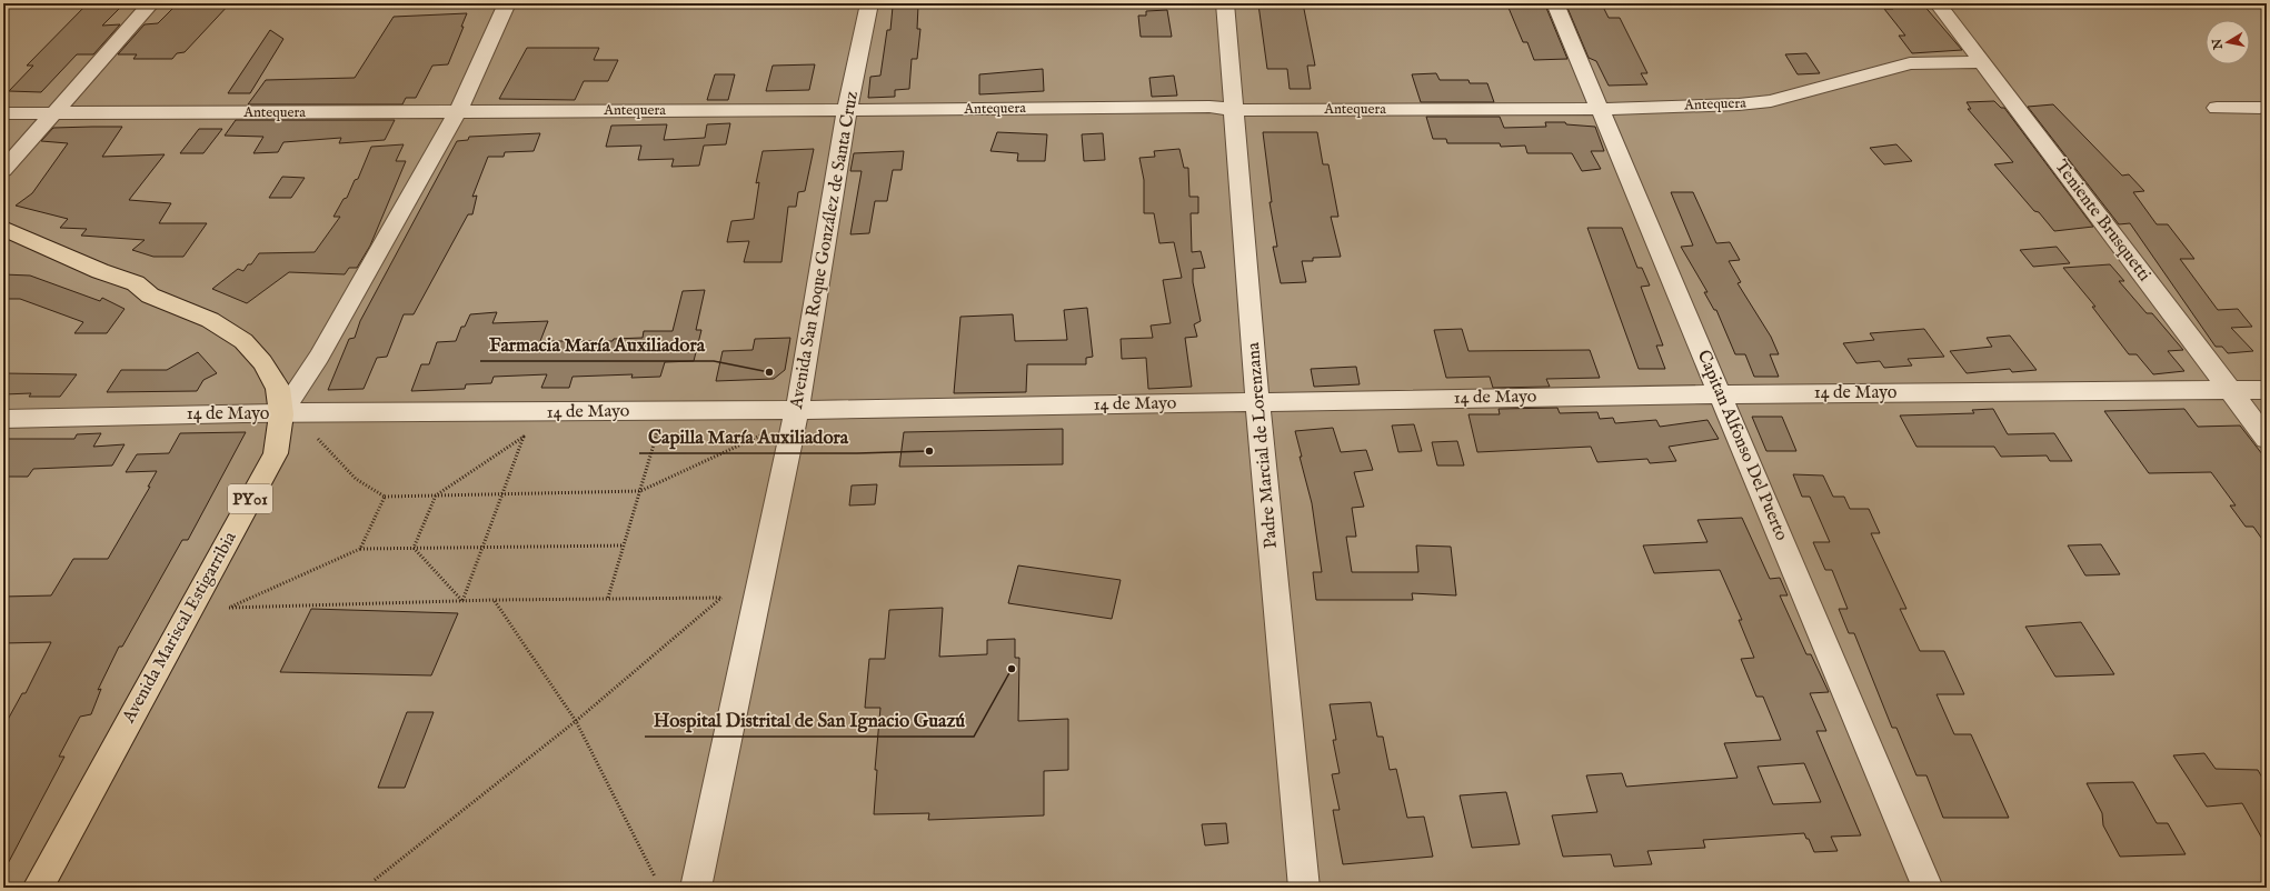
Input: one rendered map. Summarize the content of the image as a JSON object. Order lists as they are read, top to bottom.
{
  "streets": {
    "highway": ["PY01", "Avenida Mariscal Estigarribia"],
    "street": [
      "Antequera",
      "Teniente Brusquetti",
      "Avenida San Roque González de Santa Cruz",
      "14 de Mayo",
      "Padre Marcial de Lorenzana",
      "Capitan Alfonso Del Puerto"
    ]
  },
  "crossings": [
    ["Antequera", "Teniente Brusquetti"],
    ["Antequera", "Avenida San Roque González de Santa Cruz"],
    ["Antequera", "Padre Marcial de Lorenzana"],
    ["Antequera", "Capitan Alfonso Del Puerto"],
    ["Teniente Brusquetti", "14 de Mayo"],
    ["Avenida San Roque González de Santa Cruz", "14 de Mayo"],
    ["14 de Mayo", "Padre Marcial de Lorenzana"],
    ["14 de Mayo", "Capitan Alfonso Del Puerto"],
    ["14 de Mayo", "Avenida Mariscal Estigarribia"]
  ],
  "places": ["Farmacia María Auxiliadora", "Capilla María Auxiliadora", "Hospital Distrital de San Ignacio Guazú"],
  "north": "left"
}
